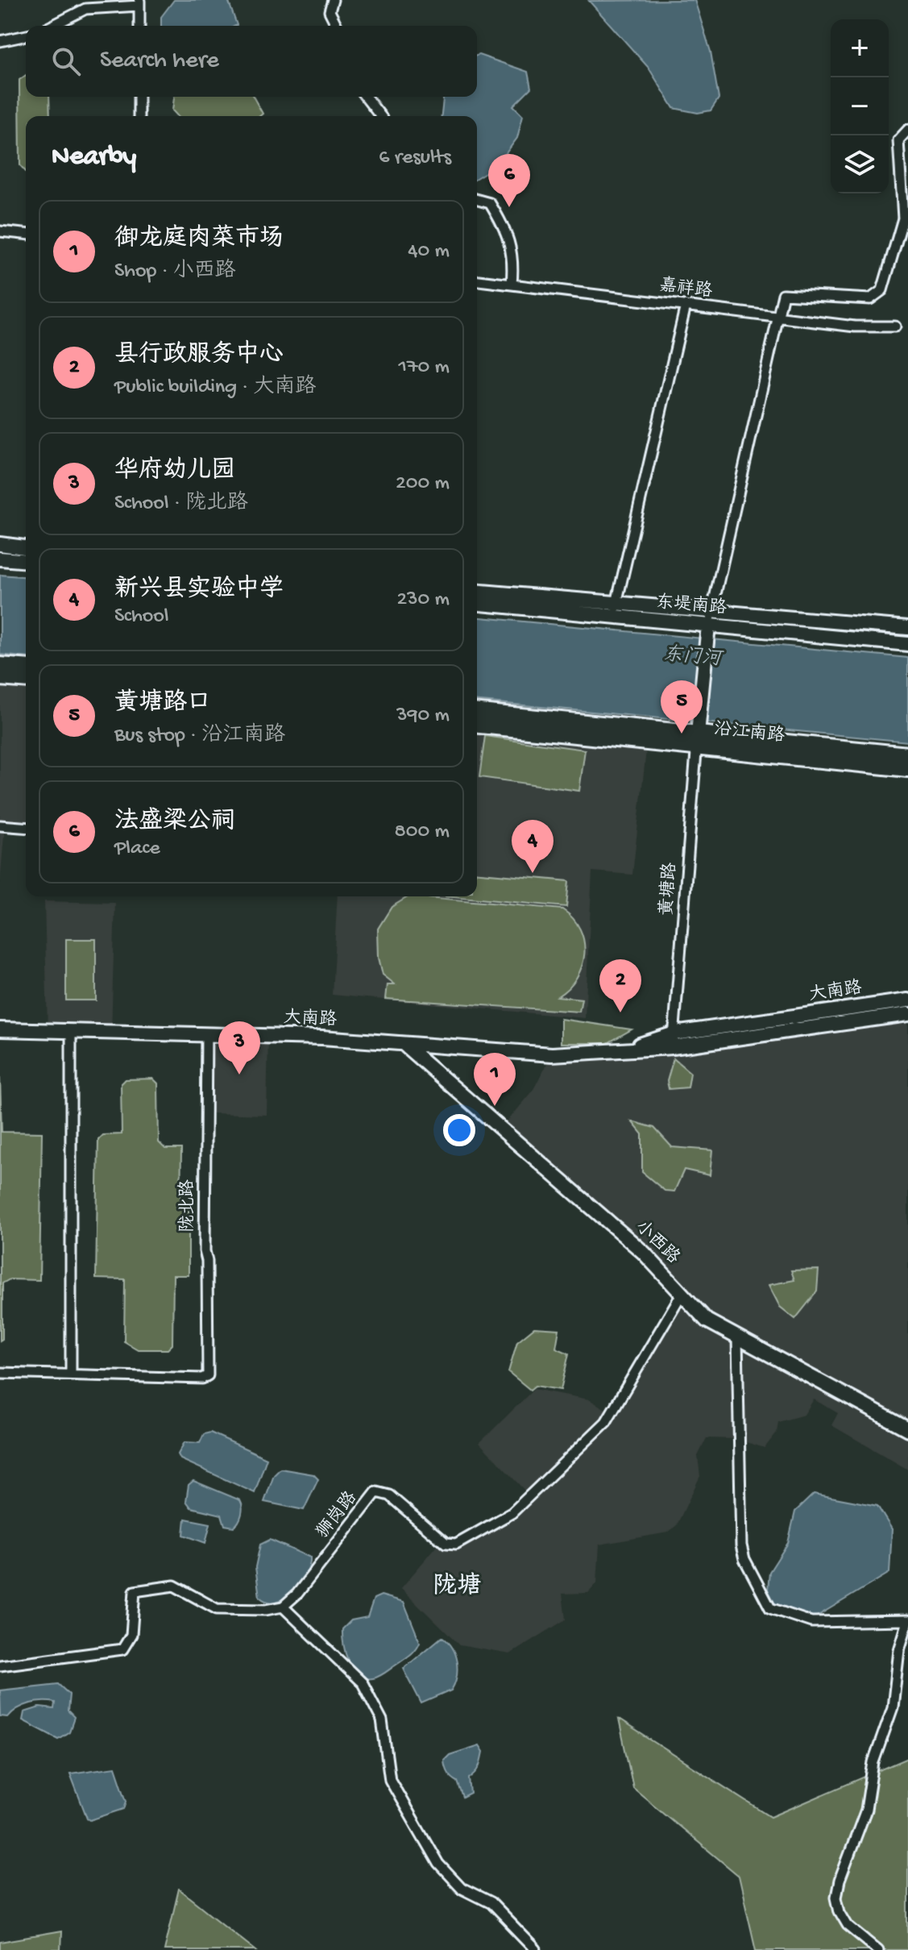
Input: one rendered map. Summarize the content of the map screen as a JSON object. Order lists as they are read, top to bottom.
{
  "streets": {
    "main road": ["沿江南路"],
    "street": [
      "嘉祥路",
      "东堤南路",
      "黄塘路",
      "大南路",
      "陇北路",
      "小西路",
      "狮岗路"
    ]
  },
  "crossings": [
    ["沿江南路", "黄塘路"],
    ["黄塘路", "大南路"],
    ["大南路", "陇北路"],
    ["大南路", "小西路"],
    ["小西路", "狮岗路"]
  ],
  "districts": ["陇塘"],
  "water": ["东门河"],
  "page": {
    "map_buttons": ["+", "−"],
    "search": "Search here",
    "heading": ["Nearby", "6 results"],
    "pins": [
      "6",
      "5",
      "4",
      "2",
      "3",
      "1"
    ],
    "list": [
      {
        "mark": "1",
        "name": "御龙庭肉菜市场",
        "note": "Shop · 小西路",
        "value": "40 m"
      },
      {
        "mark": "2",
        "name": "县行政服务中心",
        "note": "Public building · 大南路",
        "value": "170 m"
      },
      {
        "mark": "3",
        "name": "华府幼儿园",
        "note": "School · 陇北路",
        "value": "200 m"
      },
      {
        "mark": "4",
        "name": "新兴县实验中学",
        "note": "School",
        "value": "230 m"
      },
      {
        "mark": "5",
        "name": "黄塘路口",
        "note": "Bus stop · 沿江南路",
        "value": "390 m"
      },
      {
        "mark": "6",
        "name": "法盛梁公祠",
        "note": "Place",
        "value": "800 m"
      }
    ]
  }
}
